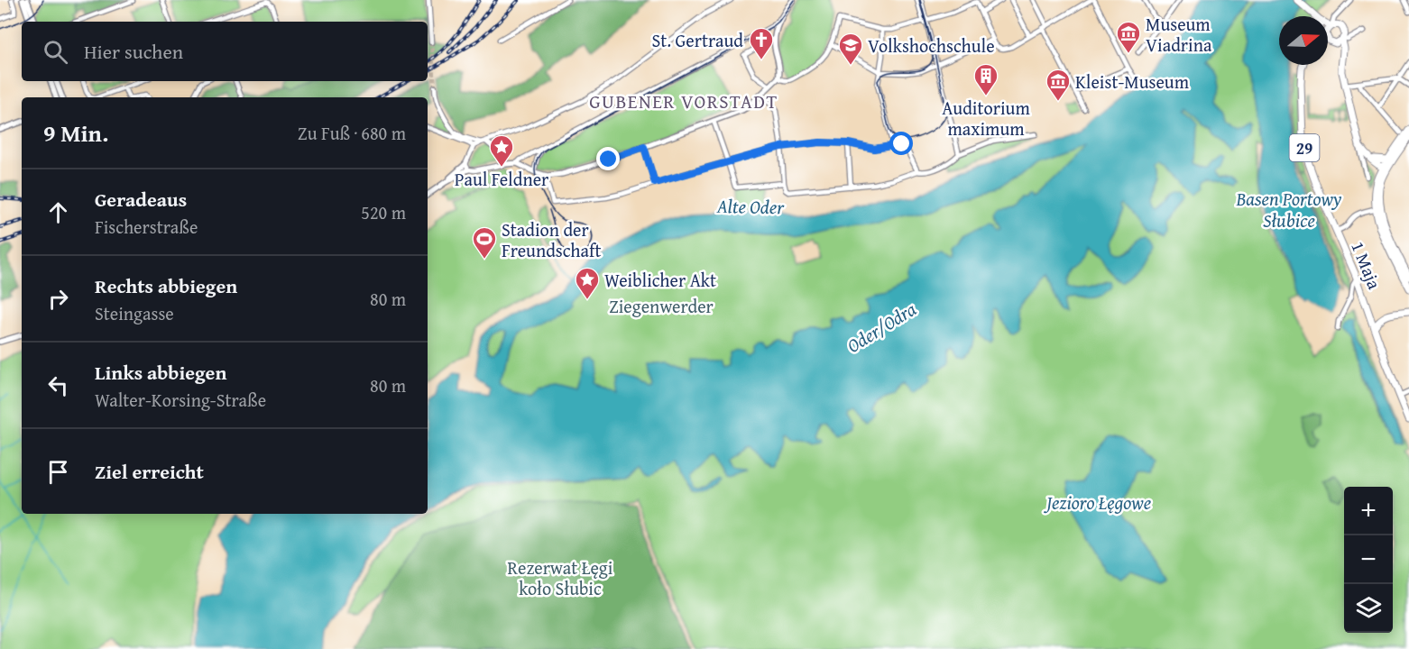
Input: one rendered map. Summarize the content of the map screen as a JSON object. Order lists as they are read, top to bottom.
{
  "streets": {
    "main road": ["29", "1 Maja"]
  },
  "districts": ["GUBENER VORSTADT"],
  "water": [
    "Basen Portowy Słubice",
    "Alte Oder",
    "Oder/Odra",
    "Jezioro Łęgowe"
  ],
  "parks": ["Ziegenwerder", "Rezerwat Łęgi koło Słubic"],
  "places": {
    "museum": ["Museum Viadrina", "Kleist-Museum"],
    "church": ["St. Gertraud"],
    "school or university": ["Volkshochschule"],
    "building": ["Auditorium maximum"],
    "place": ["Paul Feldner", "Weiblicher Akt"],
    "sports": ["Stadion der Freundschaft"]
  },
  "north": "right",
  "page": {
    "search": "Hier suchen",
    "heading": ["9 Min.", "Zu Fuß · 680 m"],
    "list": [
      ["Geradeaus", "Fischerstraße", "520 m"],
      ["Rechts abbiegen", "Steingasse", "80 m"],
      ["Links abbiegen", "Walter-Korsing-Straße", "80 m"],
      "Ziel erreicht"
    ],
    "map_buttons": ["+", "−"]
  }
}
